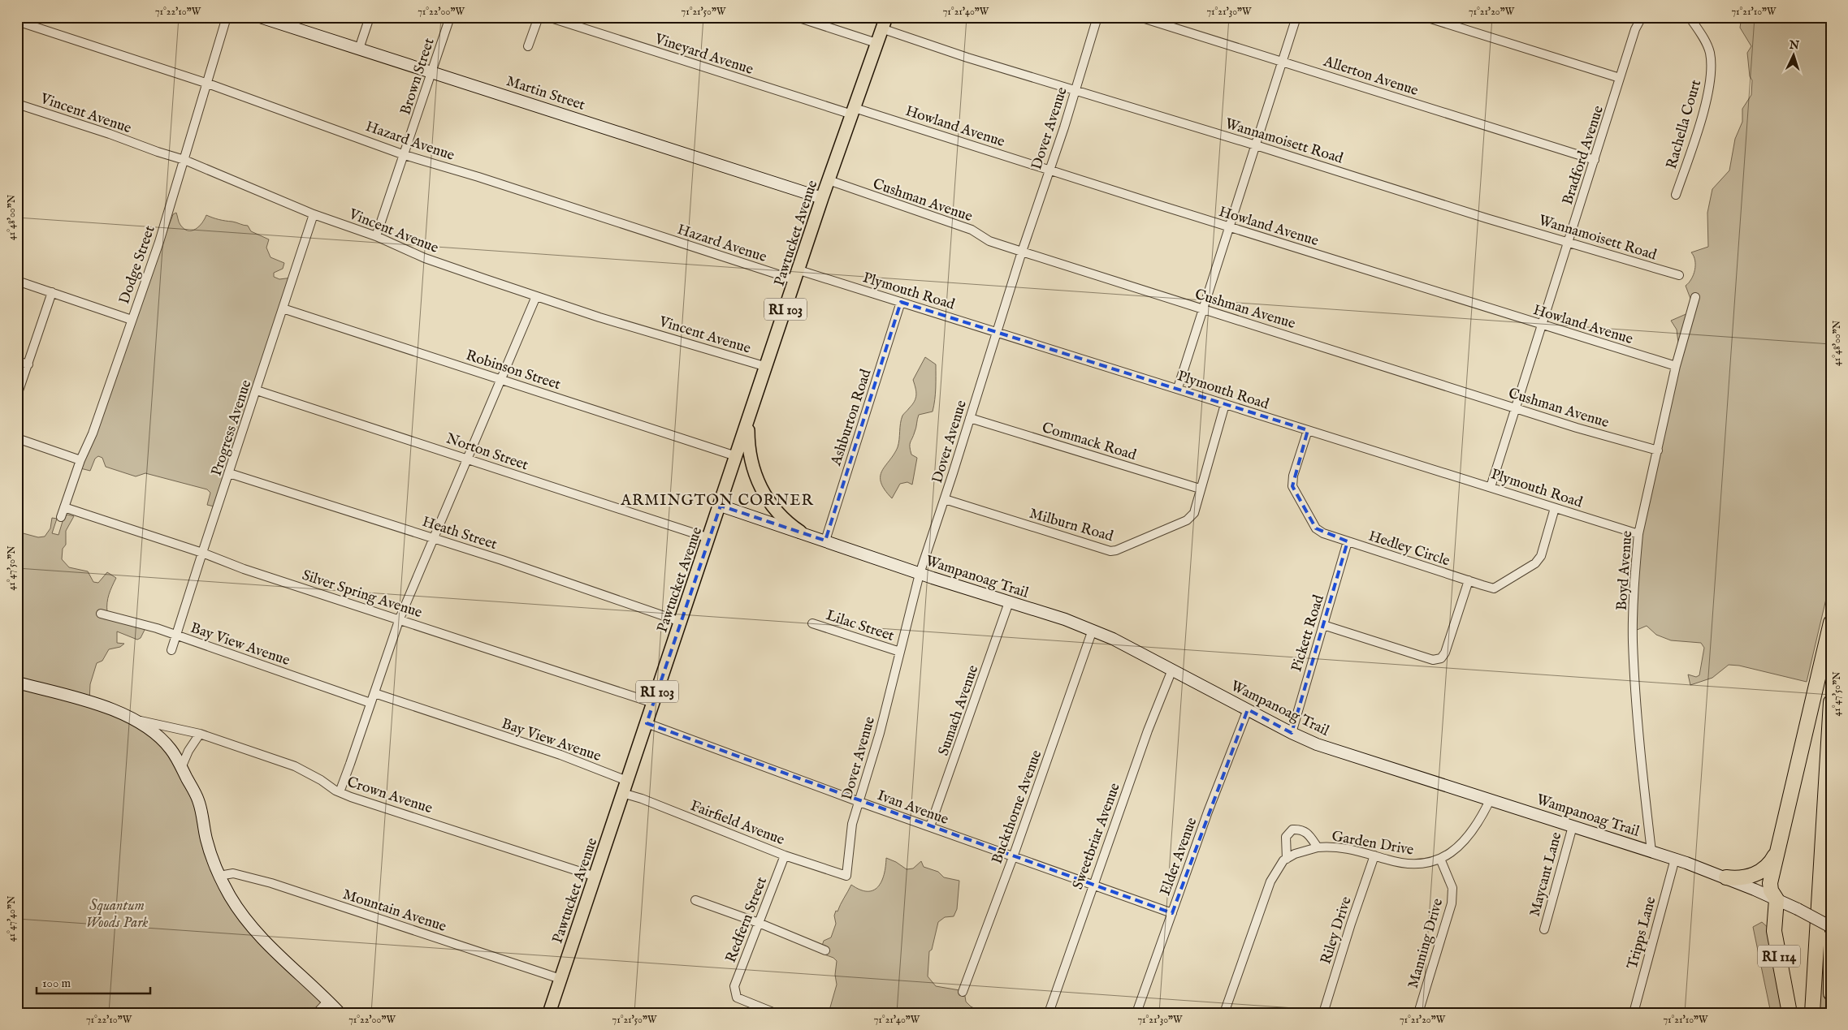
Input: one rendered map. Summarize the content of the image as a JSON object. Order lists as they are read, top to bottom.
{
  "streets": {
    "highway": ["RI 114"],
    "main road": [
      "Martin Street",
      "Pawtucket Avenue",
      "RI 103",
      "Wampanoag Trail"
    ],
    "street": [
      "Vineyard Avenue",
      "Allerton Avenue",
      "Brown Street",
      "Vincent Avenue",
      "Rachella Court",
      "Howland Avenue",
      "Dover Avenue",
      "Hazard Avenue",
      "Wannamoisett Road",
      "Bradford Avenue",
      "Cushman Avenue",
      "Dodge Street",
      "Plymouth Road",
      "Robinson Street",
      "Ashburton Road",
      "Progress Avenue",
      "Commack Road",
      "Norton Street",
      "Milburn Road",
      "Heath Street",
      "Hedley Circle",
      "Boyd Avenue",
      "Silver Spring Avenue",
      "Lilac Street",
      "Pickett Road",
      "Bay View Avenue",
      "Sumach Avenue",
      "Crown Avenue",
      "Ivan Avenue",
      "Buckthorne Avenue",
      "Fairfield Avenue",
      "Sweetbriar Avenue",
      "Garden Drive",
      "Elder Avenue",
      "Maycant Lane",
      "Mountain Avenue",
      "Redfern Street",
      "Riley Drive",
      "Tripps Lane",
      "Manning Drive"
    ]
  },
  "crossings": [
    ["Vineyard Avenue", "Howland Avenue"],
    ["Vineyard Avenue", "Pawtucket Avenue"],
    ["Allerton Avenue", "Bradford Avenue"],
    ["Brown Street", "Martin Street"],
    ["Brown Street", "Vincent Avenue"],
    ["Brown Street", "Hazard Avenue"],
    ["Martin Street", "Pawtucket Avenue"],
    ["Vincent Avenue", "Pawtucket Avenue"],
    ["Vincent Avenue", "Dodge Street"],
    ["Vincent Avenue", "Progress Avenue"],
    ["Howland Avenue", "Dover Avenue"],
    ["Howland Avenue", "Bradford Avenue"],
    ["Howland Avenue", "Pawtucket Avenue"],
    ["Howland Avenue", "Boyd Avenue"],
    ["Dover Avenue", "Wannamoisett Road"],
    ["Dover Avenue", "Cushman Avenue"],
    ["Dover Avenue", "Plymouth Road"],
    ["Dover Avenue", "Commack Road"],
    ["Dover Avenue", "Milburn Road"],
    ["Dover Avenue", "Wampanoag Trail"],
    ["Dover Avenue", "Lilac Street"],
    ["Dover Avenue", "Ivan Avenue"],
    ["Dover Avenue", "Fairfield Avenue"],
    ["Hazard Avenue", "Pawtucket Avenue"],
    ["Hazard Avenue", "Dodge Street"],
    ["Hazard Avenue", "Plymouth Road"],
    ["Wannamoisett Road", "Bradford Avenue"],
    ["Wannamoisett Road", "Pawtucket Avenue"],
    ["Bradford Avenue", "Cushman Avenue"],
    ["Bradford Avenue", "Plymouth Road"],
    ["Cushman Avenue", "Pawtucket Avenue"],
    ["Cushman Avenue", "Boyd Avenue"],
    ["Pawtucket Avenue", "Plymouth Road"],
    ["Pawtucket Avenue", "Robinson Street"],
    ["Pawtucket Avenue", "Norton Street"],
    ["Pawtucket Avenue", "Heath Street"],
    ["Pawtucket Avenue", "Wampanoag Trail"],
    ["Pawtucket Avenue", "Silver Spring Avenue"],
    ["Pawtucket Avenue", "Bay View Avenue"],
    ["Pawtucket Avenue", "Crown Avenue"],
    ["Pawtucket Avenue", "Ivan Avenue"],
    ["Pawtucket Avenue", "Fairfield Avenue"],
    ["Pawtucket Avenue", "Mountain Avenue"],
    ["Dodge Street", "Silver Spring Avenue"],
    ["Plymouth Road", "Ashburton Road"],
    ["Plymouth Road", "Milburn Road"],
    ["Plymouth Road", "Hedley Circle"],
    ["Plymouth Road", "Boyd Avenue"],
    ["Robinson Street", "Progress Avenue"],
    ["Ashburton Road", "Wampanoag Trail"],
    ["Progress Avenue", "Norton Street"],
    ["Progress Avenue", "Heath Street"],
    ["Progress Avenue", "Silver Spring Avenue"],
    ["Progress Avenue", "Bay View Avenue"],
    ["Commack Road", "Milburn Road"],
    ["Hedley Circle", "Pickett Road"],
    ["Boyd Avenue", "Wampanoag Trail"],
    ["Wampanoag Trail", "Pickett Road"],
    ["Wampanoag Trail", "Sumach Avenue"],
    ["Wampanoag Trail", "Buckthorne Avenue"],
    ["Wampanoag Trail", "Sweetbriar Avenue"],
    ["Wampanoag Trail", "Garden Drive"],
    ["Wampanoag Trail", "Elder Avenue"],
    ["Wampanoag Trail", "Maycant Lane"],
    ["Wampanoag Trail", "Tripps Lane"],
    ["Wampanoag Trail", "RI 114"],
    ["Sumach Avenue", "Ivan Avenue"],
    ["Ivan Avenue", "Buckthorne Avenue"],
    ["Ivan Avenue", "Sweetbriar Avenue"],
    ["Ivan Avenue", "Elder Avenue"],
    ["Fairfield Avenue", "Redfern Street"],
    ["Garden Drive", "Riley Drive"],
    ["Garden Drive", "Manning Drive"]
  ],
  "districts": ["ARMINGTON CORNER"],
  "parks": ["Squantum Woods Park"],
  "scale_bar": "100 m",
  "north": "top",
  "coordinates": [
    "71°22'10\"W",
    "71°22'00\"W",
    "71°21'50\"W",
    "71°21'40\"W",
    "71°21'30\"W",
    "71°21'20\"W",
    "71°21'10\"W",
    "41°48'00\"N",
    "41°47'50\"N",
    "41°47'40\"N"
  ]
}
